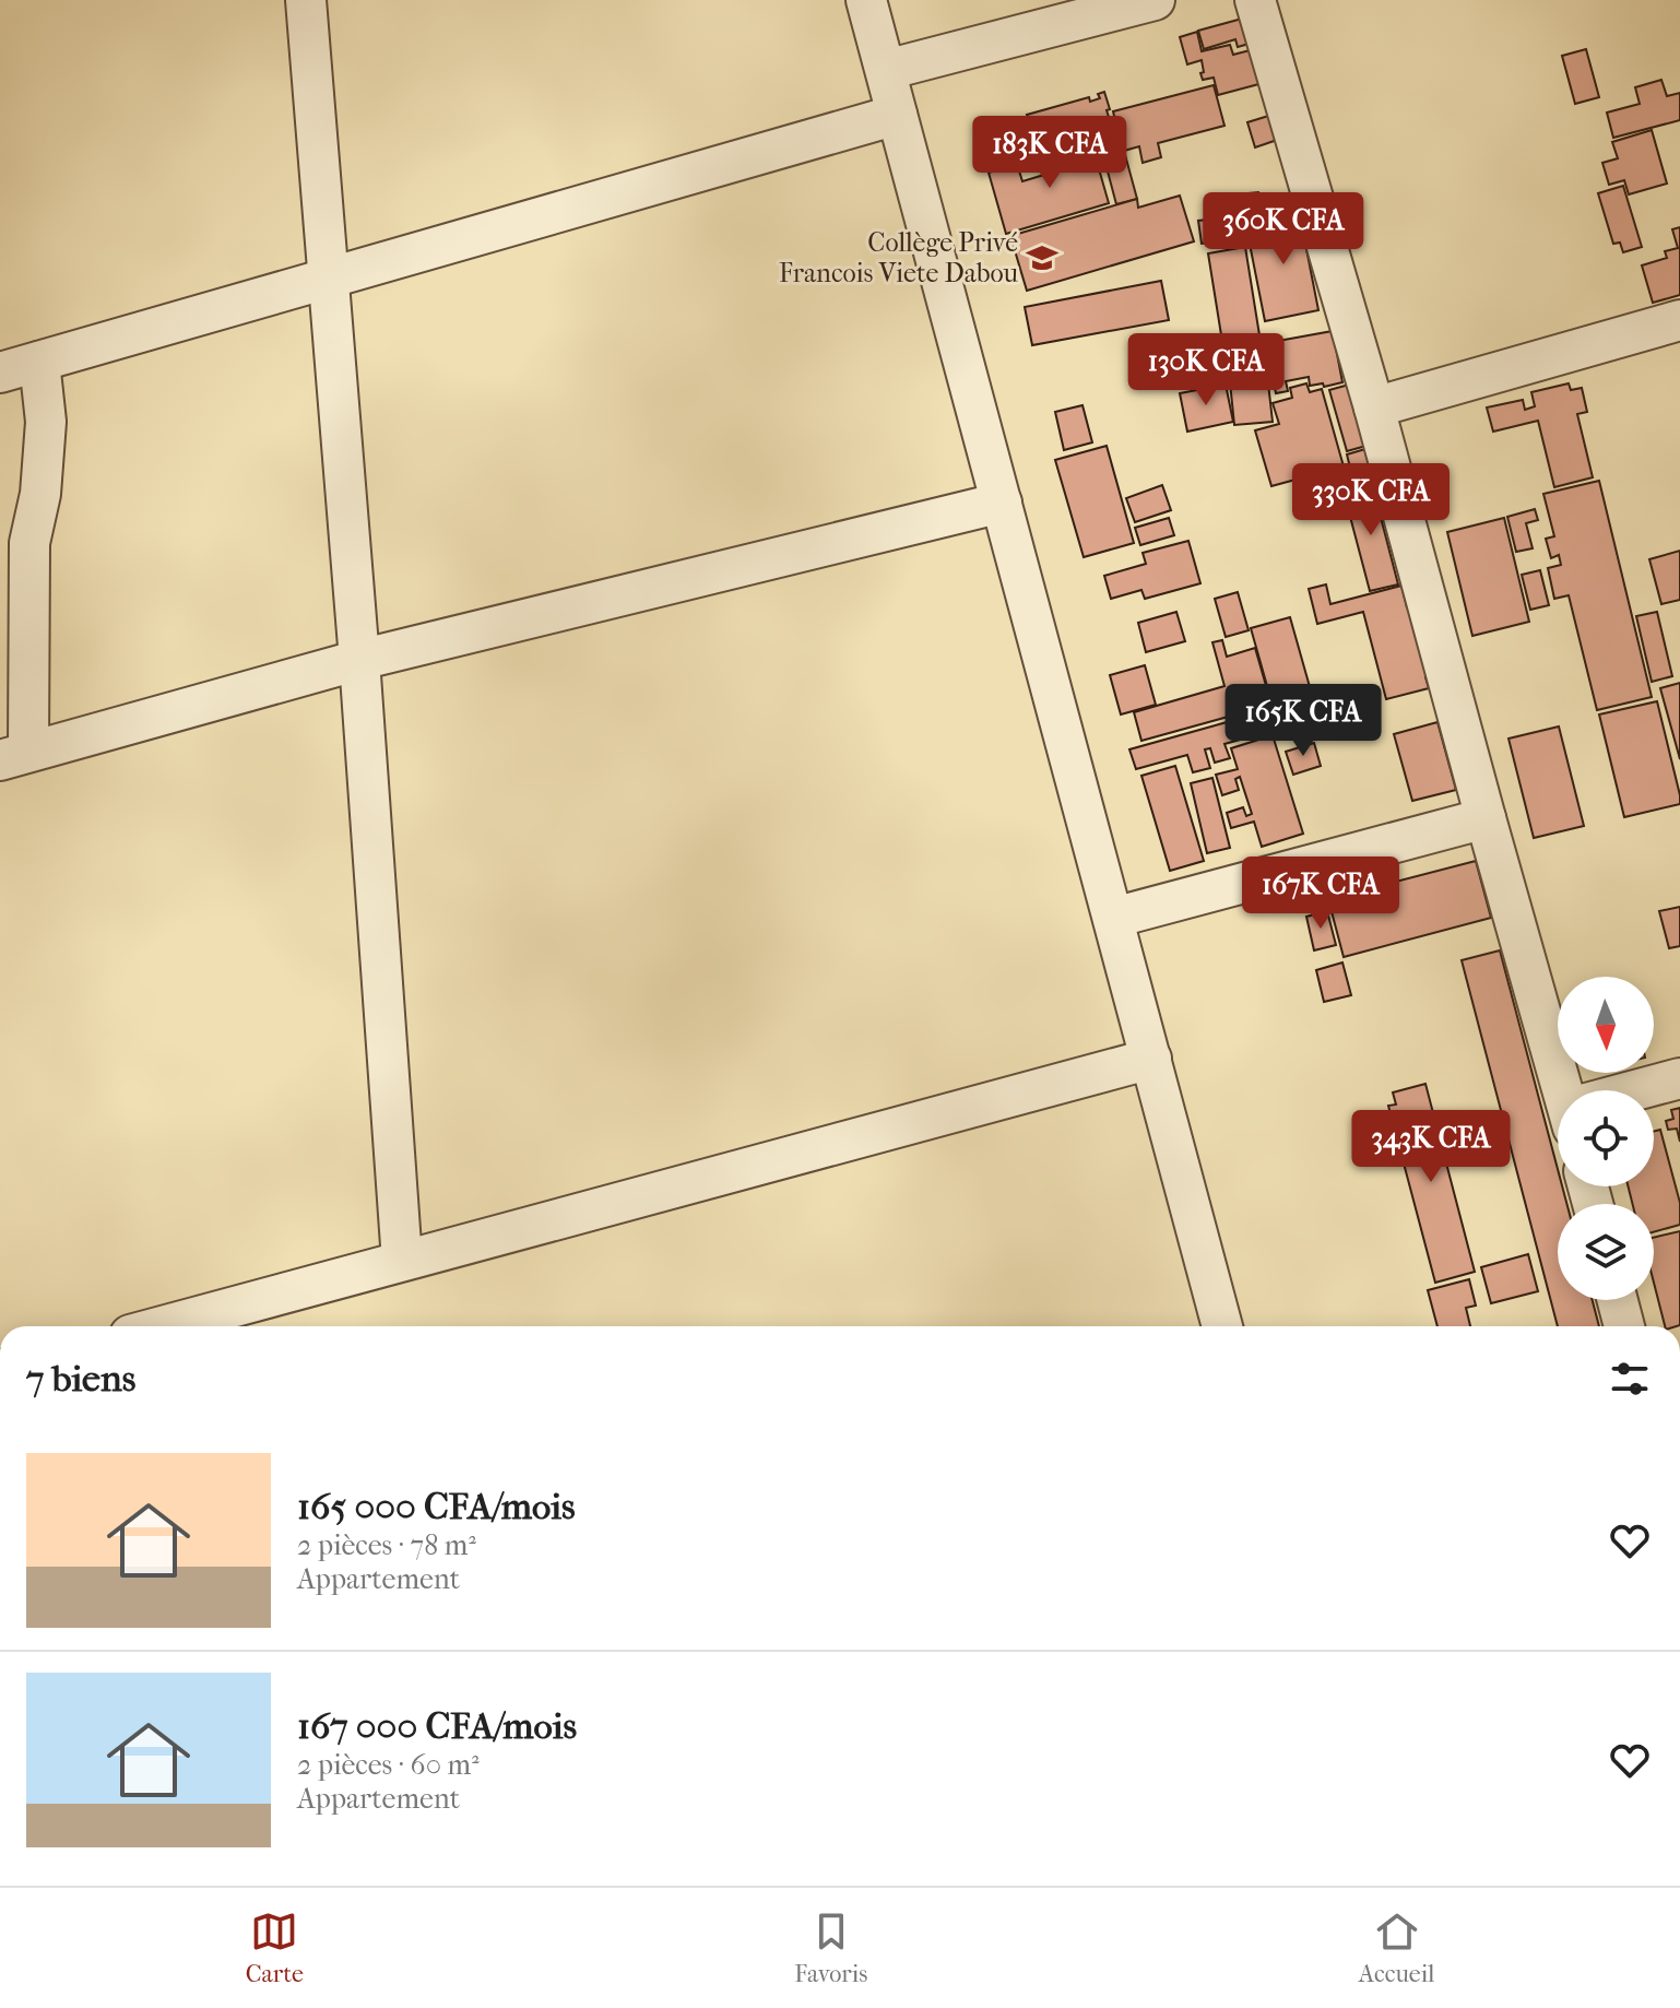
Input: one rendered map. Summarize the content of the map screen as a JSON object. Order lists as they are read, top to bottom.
{
  "places": {
    "school or university": ["Collège Privé Francois Viete Dabou"]
  },
  "north": "bottom",
  "page": {
    "price": [
      "183K CFA",
      "360K CFA",
      "130K CFA",
      "330K CFA",
      "165K CFA",
      "167K CFA",
      "343K CFA"
    ],
    "heading": "7 biens",
    "list": [
      {
        "name": "165 000 CFA/mois",
        "note": "2 pièces · 78 m² · Appartement"
      },
      {
        "name": "167 000 CFA/mois",
        "note": "2 pièces · 60 m² · Appartement"
      }
    ],
    "tabs": ["Carte", "Favoris", "Accueil"]
  }
}
